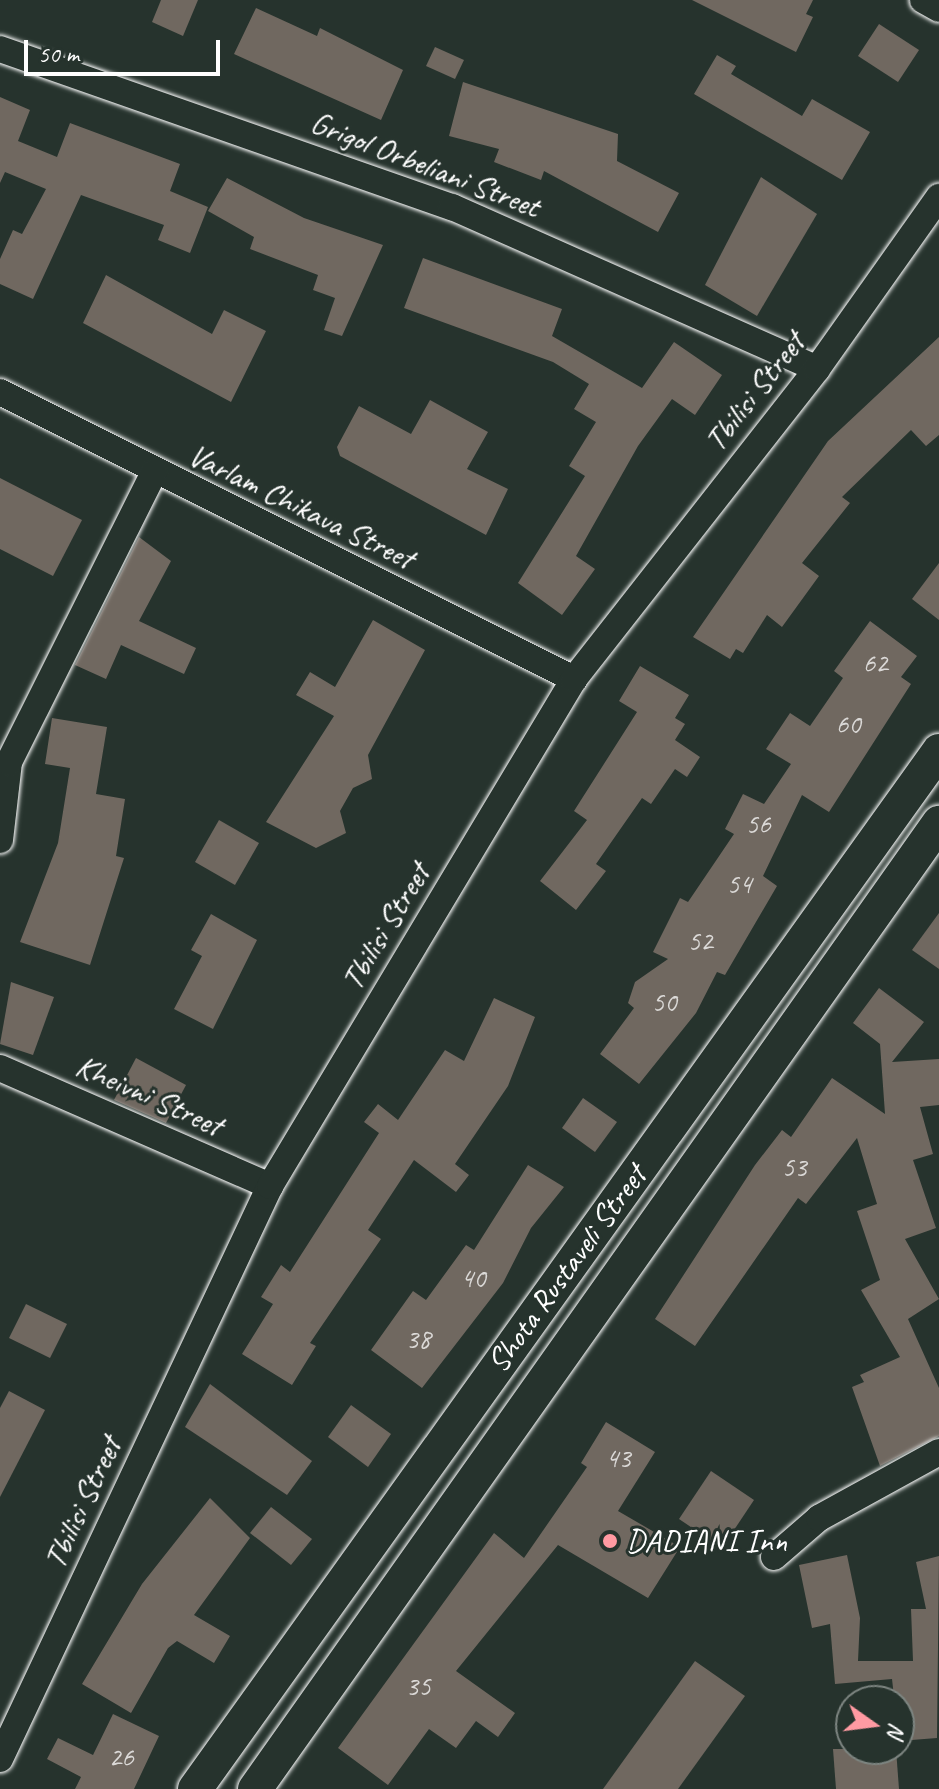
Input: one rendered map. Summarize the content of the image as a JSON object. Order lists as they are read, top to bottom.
{
  "streets": {
    "street": [
      "Grigol Orbeliani Street",
      "Tbilisi Street",
      "Varlam Chikava Street",
      "Kheivni Street",
      "Shota Rustaveli Street"
    ]
  },
  "crossings": [
    ["Grigol Orbeliani Street", "Tbilisi Street"],
    ["Tbilisi Street", "Varlam Chikava Street"],
    ["Tbilisi Street", "Kheivni Street"]
  ],
  "places": ["DADIANI Inn"],
  "house_numbers": [
    "62",
    "60",
    "56",
    "54",
    "52",
    "50",
    "53",
    "40",
    "38",
    "43",
    "35",
    "26"
  ],
  "scale_bar": "50 m",
  "north": "right"
}
